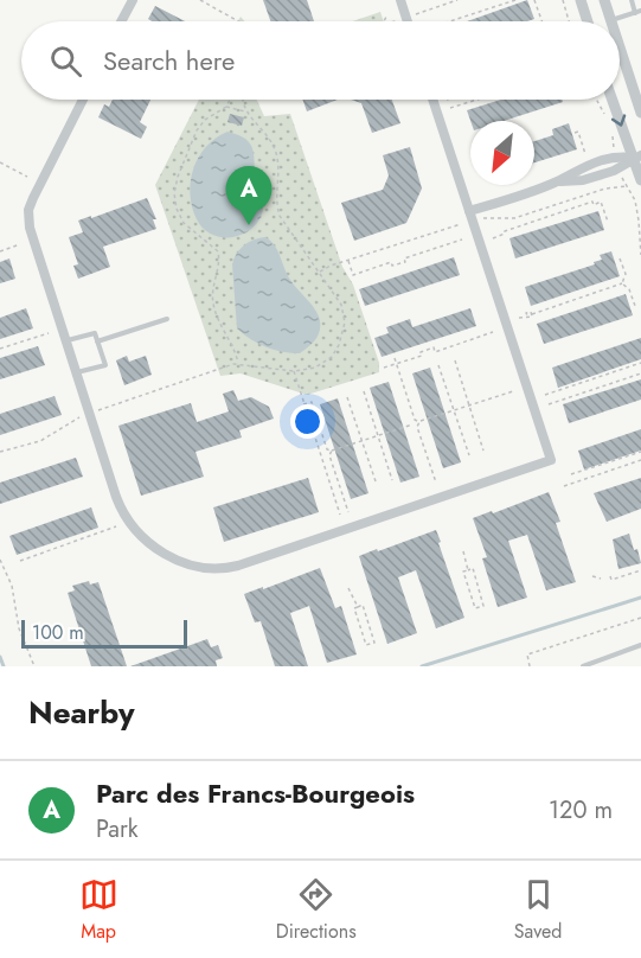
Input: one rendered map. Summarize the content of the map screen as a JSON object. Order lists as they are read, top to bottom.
{
  "scale_bar": "100 m",
  "north": "bottom left",
  "page": {
    "search": "Search here",
    "pins": "A",
    "scale": "100 m",
    "heading": "Nearby",
    "list": [
      {
        "mark": "A",
        "name": "Parc des Francs-Bourgeois",
        "note": "Park",
        "value": "120 m"
      }
    ],
    "nav": ["Map", "Directions", "Saved"]
  }
}
